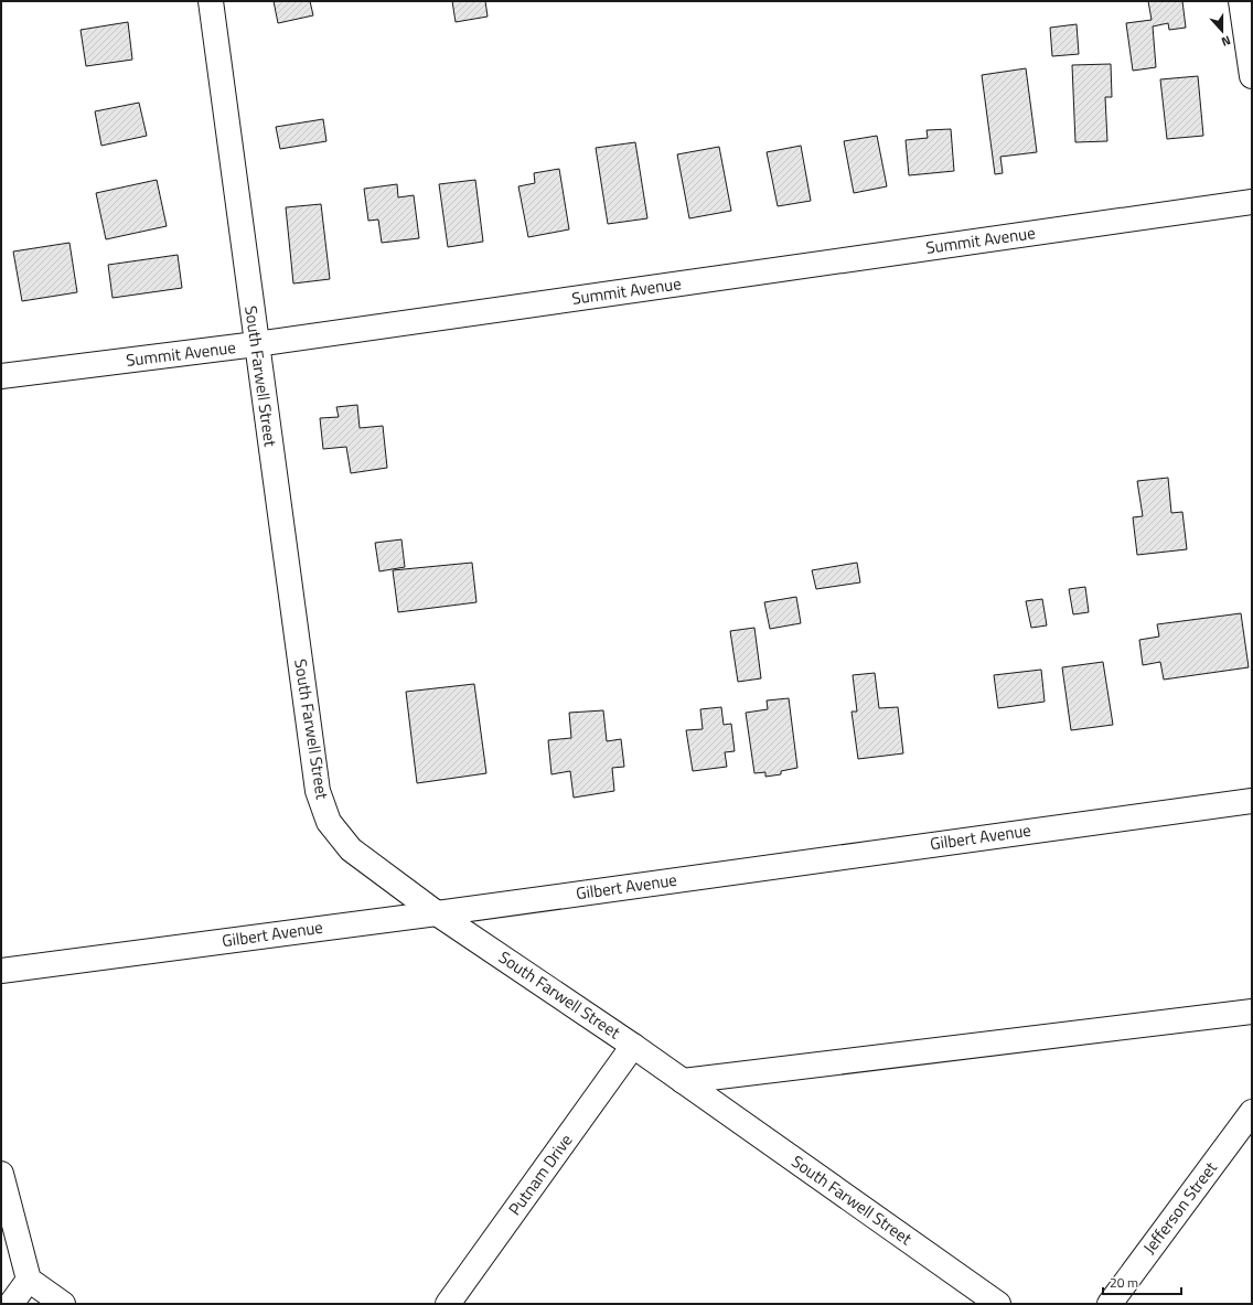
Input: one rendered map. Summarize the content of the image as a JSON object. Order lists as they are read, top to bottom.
{
  "streets": {
    "street": [
      "Summit Avenue",
      "South Farwell Street",
      "Gilbert Avenue",
      "Putnam Drive",
      "Jefferson Street"
    ]
  },
  "crossings": [
    ["Summit Avenue", "South Farwell Street"],
    ["South Farwell Street", "Gilbert Avenue"],
    ["South Farwell Street", "Putnam Drive"]
  ],
  "scale_bar": "20 m",
  "north": "bottom"
}
